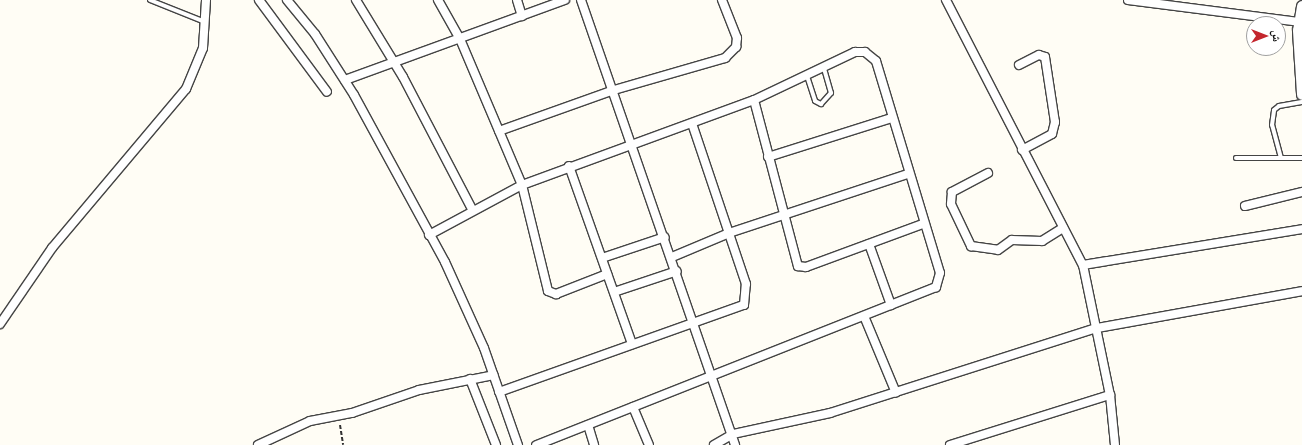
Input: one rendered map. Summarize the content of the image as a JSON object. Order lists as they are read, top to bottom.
{
  "north": "right"
}
